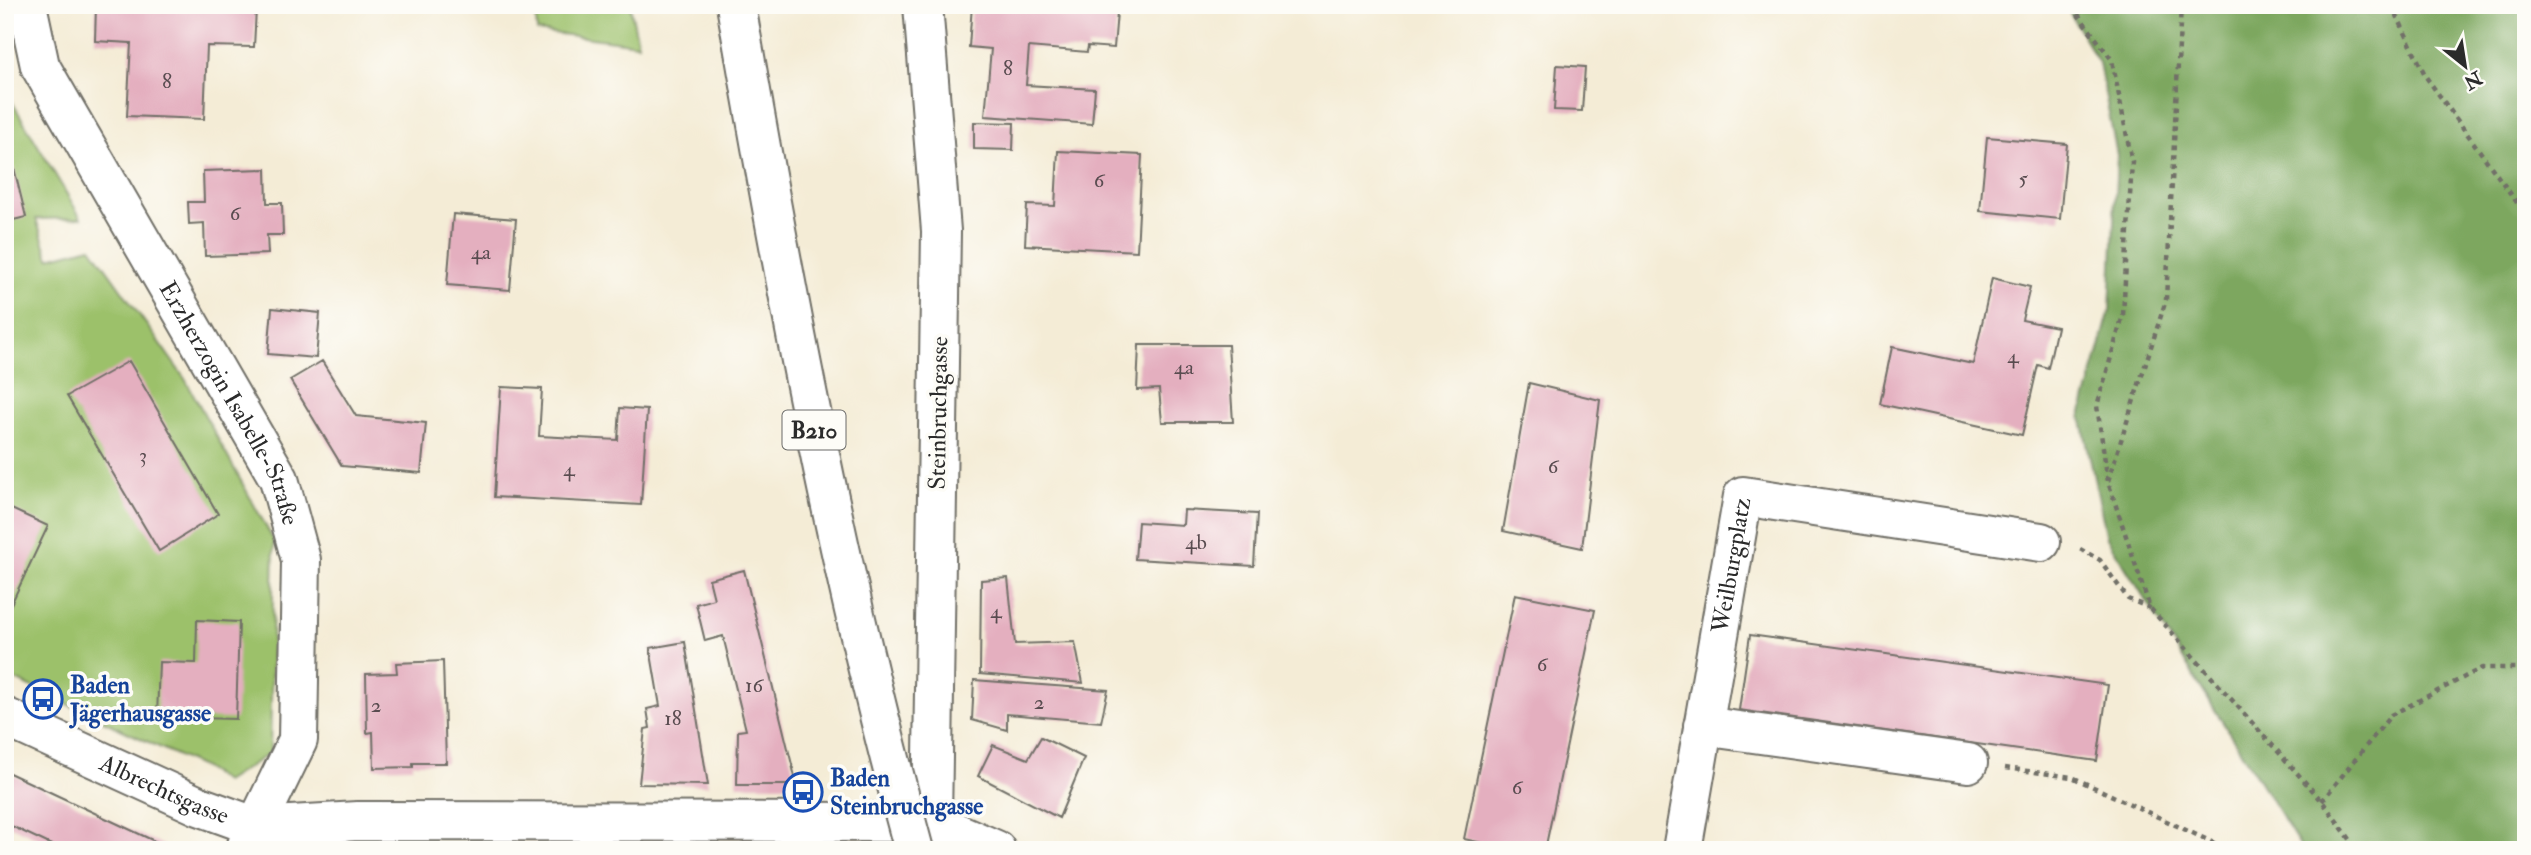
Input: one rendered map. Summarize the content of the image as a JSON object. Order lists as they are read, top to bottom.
{
  "streets": {
    "street": [
      "Erzherzogin Isabelle-Straße",
      "Steinbruchgasse",
      "B210",
      "Weilburgplatz",
      "Albrechtsgasse"
    ]
  },
  "crossings": [
    ["Erzherzogin Isabelle-Straße", "Albrechtsgasse"],
    ["Steinbruchgasse", "B210"],
    ["Steinbruchgasse", "Albrechtsgasse"],
    ["B210", "Albrechtsgasse"]
  ],
  "places": {
    "bus stop": ["Baden Jägerhausgasse", "Baden Steinbruchgasse"]
  },
  "house_numbers": [
    "8",
    "8",
    "5",
    "6",
    "6",
    "4a",
    "4",
    "4a",
    "3",
    "6",
    "4",
    "4b",
    "4",
    "6",
    "16",
    "2",
    "2",
    "18",
    "6"
  ],
  "north": "bottom right"
}
